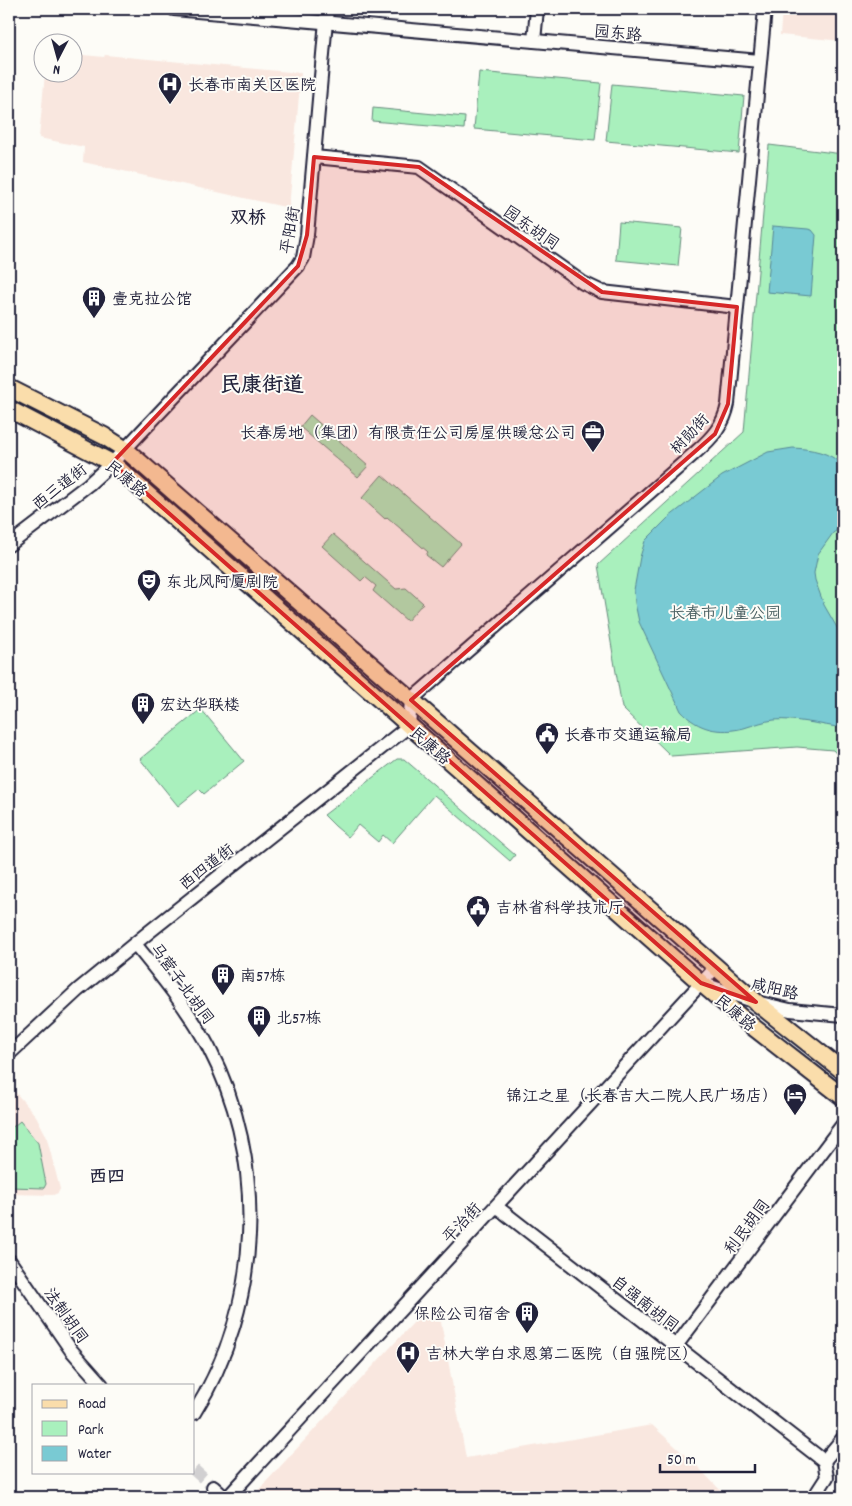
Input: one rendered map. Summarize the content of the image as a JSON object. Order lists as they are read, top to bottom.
{
  "streets": {
    "main road": ["民康路"],
    "street": [
      "园东路",
      "园东胡同",
      "平阳街",
      "树勋街",
      "西三道街",
      "西四道街",
      "马营子北胡同",
      "咸阳路",
      "平治街",
      "利民胡同",
      "自强南胡同",
      "法制胡同"
    ]
  },
  "crossings": [
    ["园东路", "平阳街"],
    ["园东路", "树勋街"],
    ["园东胡同", "平阳街"],
    ["园东胡同", "树勋街"],
    ["平阳街", "民康路"],
    ["平阳街", "西三道街"],
    ["树勋街", "民康路"],
    ["民康路", "西三道街"],
    ["民康路", "西四道街"],
    ["民康路", "咸阳路"],
    ["民康路", "平治街"],
    ["西四道街", "马营子北胡同"],
    ["咸阳路", "平治街"],
    ["平治街", "自强南胡同"],
    ["利民胡同", "自强南胡同"]
  ],
  "districts": ["双桥", "民康街道", "西四"],
  "parks": ["长春市儿童公园"],
  "places": {
    "hospital": ["长春市南关区医院", "吉林大学白求恩第二医院（自强院区）"],
    "building": [
      "壹克拉公馆",
      "宏达华联楼",
      "南57栋",
      "北57栋",
      "保险公司宿舍"
    ],
    "office": ["长春房地（集团）有限责任公司房屋供暖总公司"],
    "theatre": ["东北风阿厦剧院"],
    "public building": ["长春市交通运输局", "吉林省科学技术厅"],
    "hotel": ["锦江之星（长春吉大二院人民广场店）"]
  },
  "legend": ["Road", "Park", "Water"],
  "scale_bar": "50 m",
  "north": "bottom"
}
